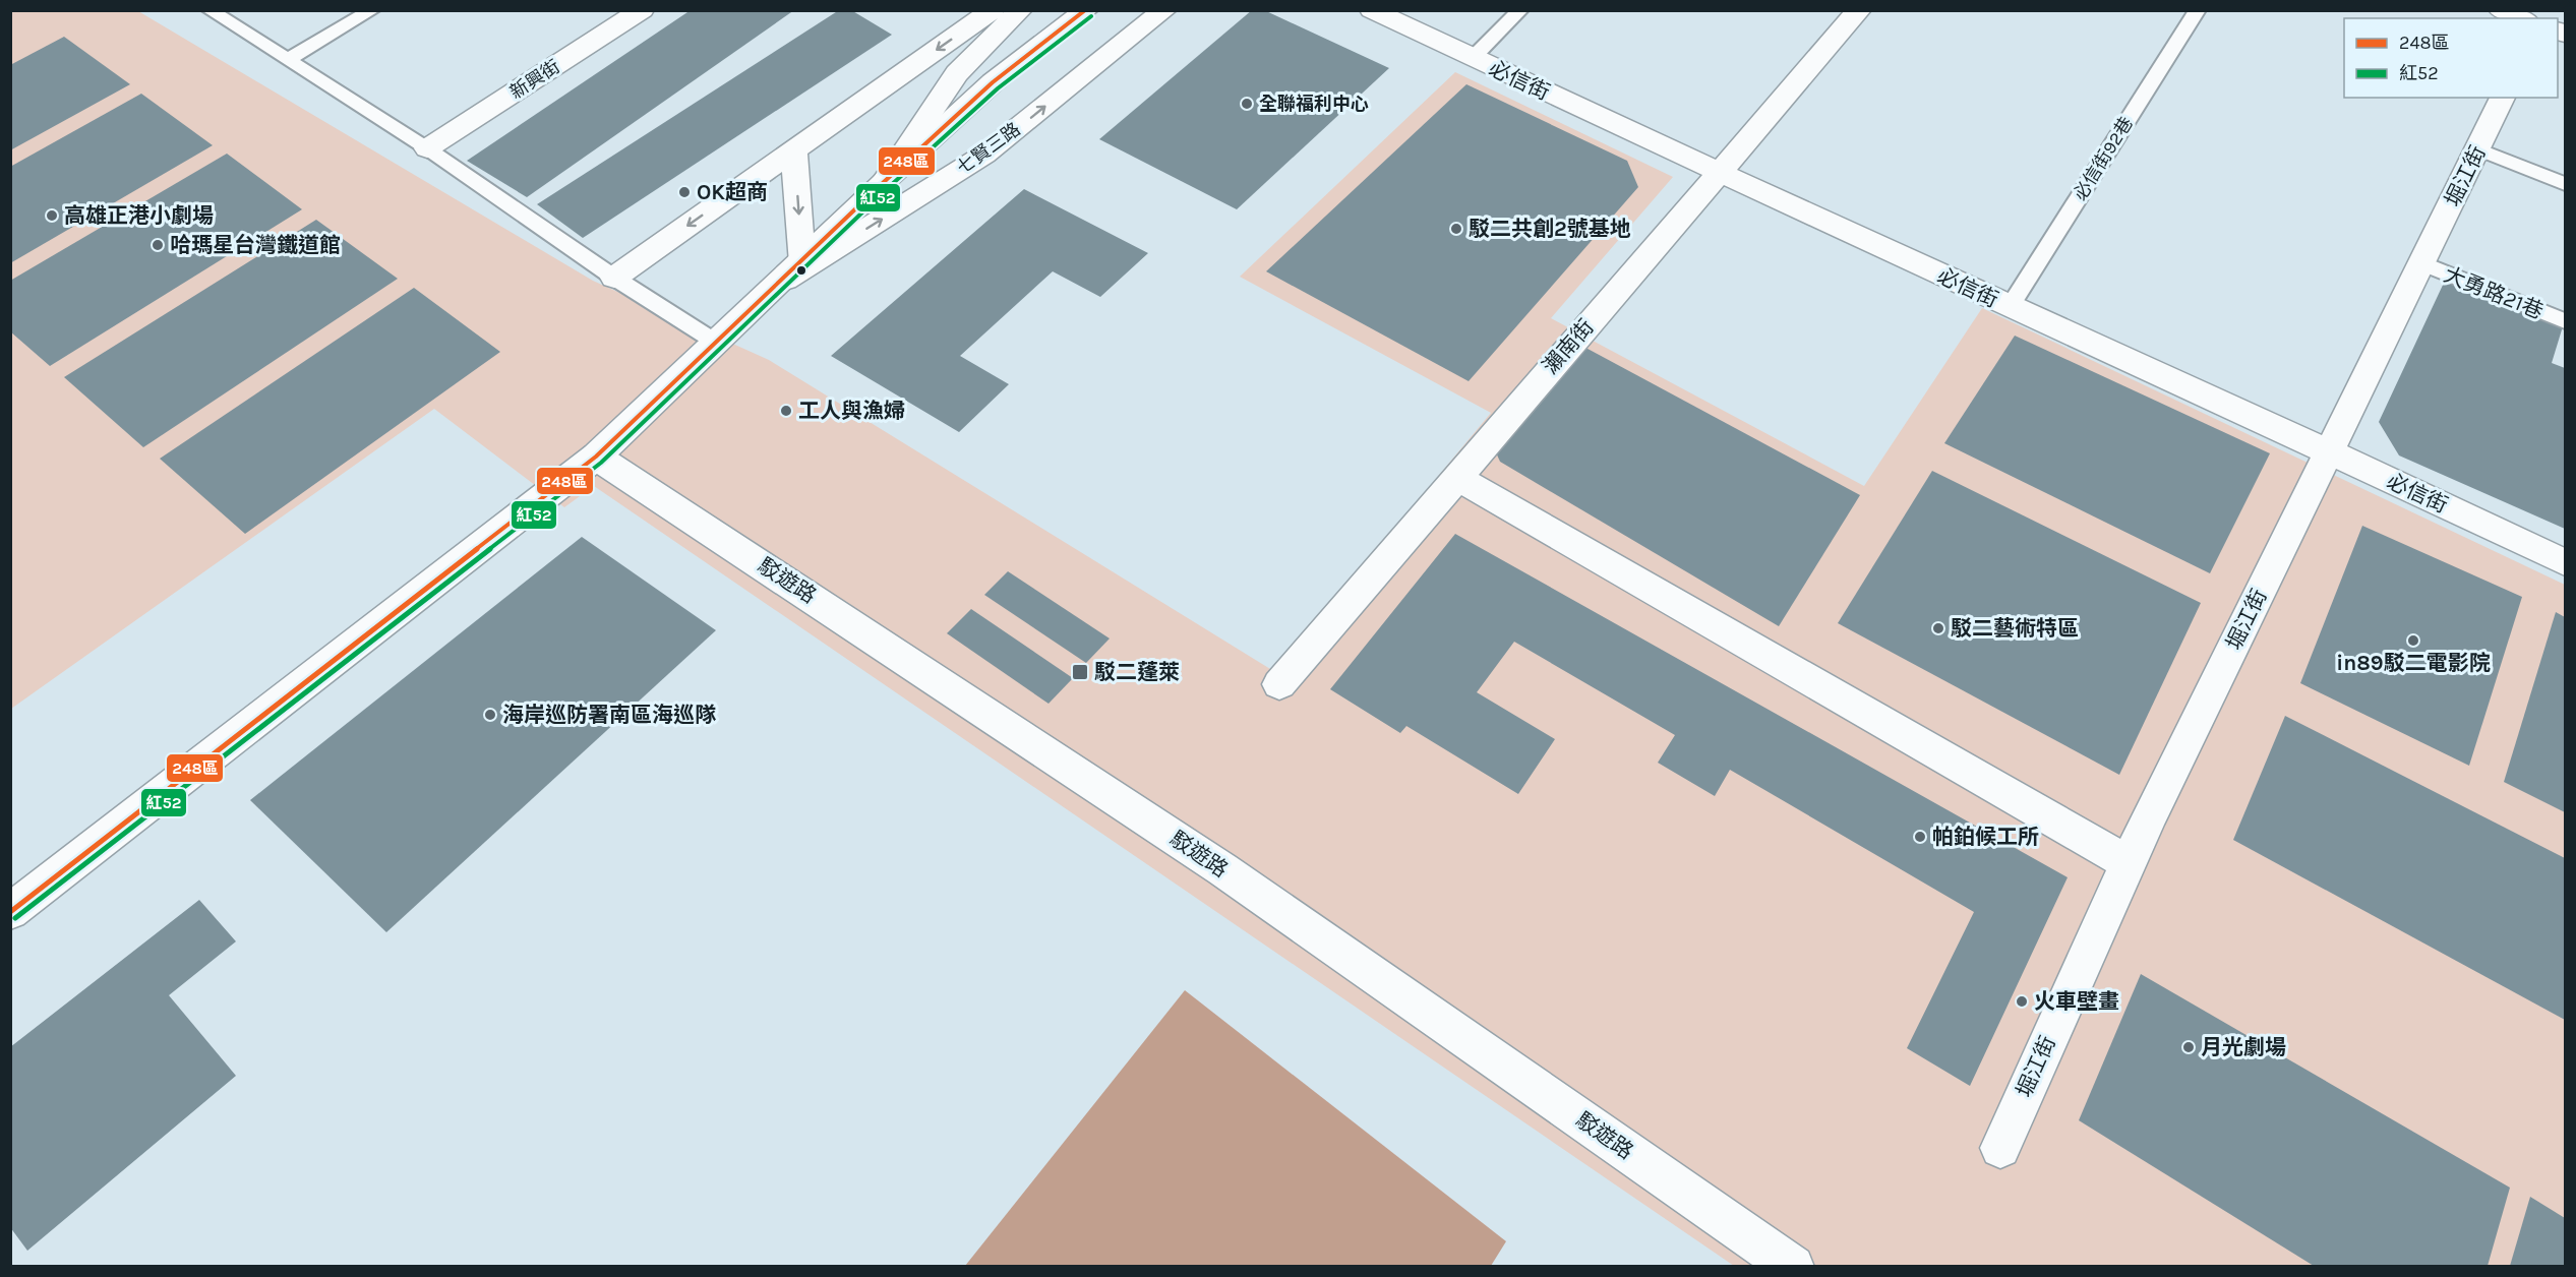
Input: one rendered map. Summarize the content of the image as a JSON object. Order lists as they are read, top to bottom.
{
  "streets": {
    "street": [
      "新興街",
      "必信街",
      "七賢三路",
      "堀江街",
      "瀨南街",
      "駁遊路"
    ],
    "lane": ["必信街92巷", "大勇路21巷"]
  },
  "crossings": [
    ["必信街", "必信街92巷"],
    ["必信街", "堀江街"],
    ["必信街", "瀨南街"],
    ["七賢三路", "駁遊路"],
    ["堀江街", "大勇路21巷"]
  ],
  "places": {
    "other": [
      "全聯福利中心",
      "OK超商",
      "高雄正港小劇場",
      "駁二共創2號基地",
      "哈瑪星台灣鐵道館",
      "工人與漁婦",
      "駁二藝術特區",
      "in89駁二電影院",
      "海岸巡防署南區海巡隊",
      "帕鉑候工所",
      "火車壁畫",
      "月光劇場"
    ],
    "transit": ["駁二蓬萊"]
  },
  "lines": ["transit line 248區", "transit line 紅52"],
  "legend": ["248區", "紅52"]
}
